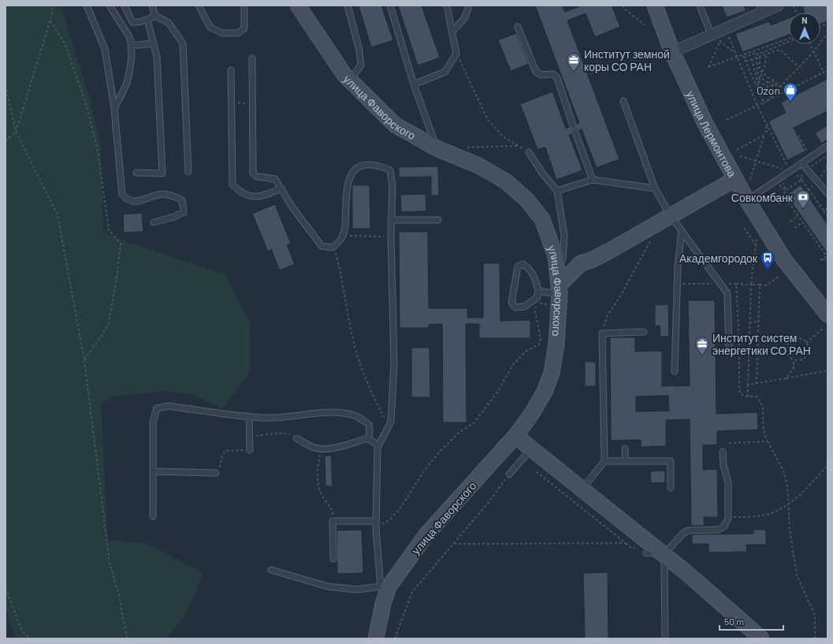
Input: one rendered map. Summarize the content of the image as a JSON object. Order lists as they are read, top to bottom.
{
  "streets": {
    "street": ["улица Фаворского", "улица Лермонтова"]
  },
  "places": {
    "office": ["Институт земной коры СО РАН", "Институт систем энергетики СО РАН"],
    "shop": ["Ozon"],
    "bank": ["Совкомбанк"],
    "bus stop": ["Академгородок"]
  },
  "scale_bar": "50 m",
  "north": "top"
}
